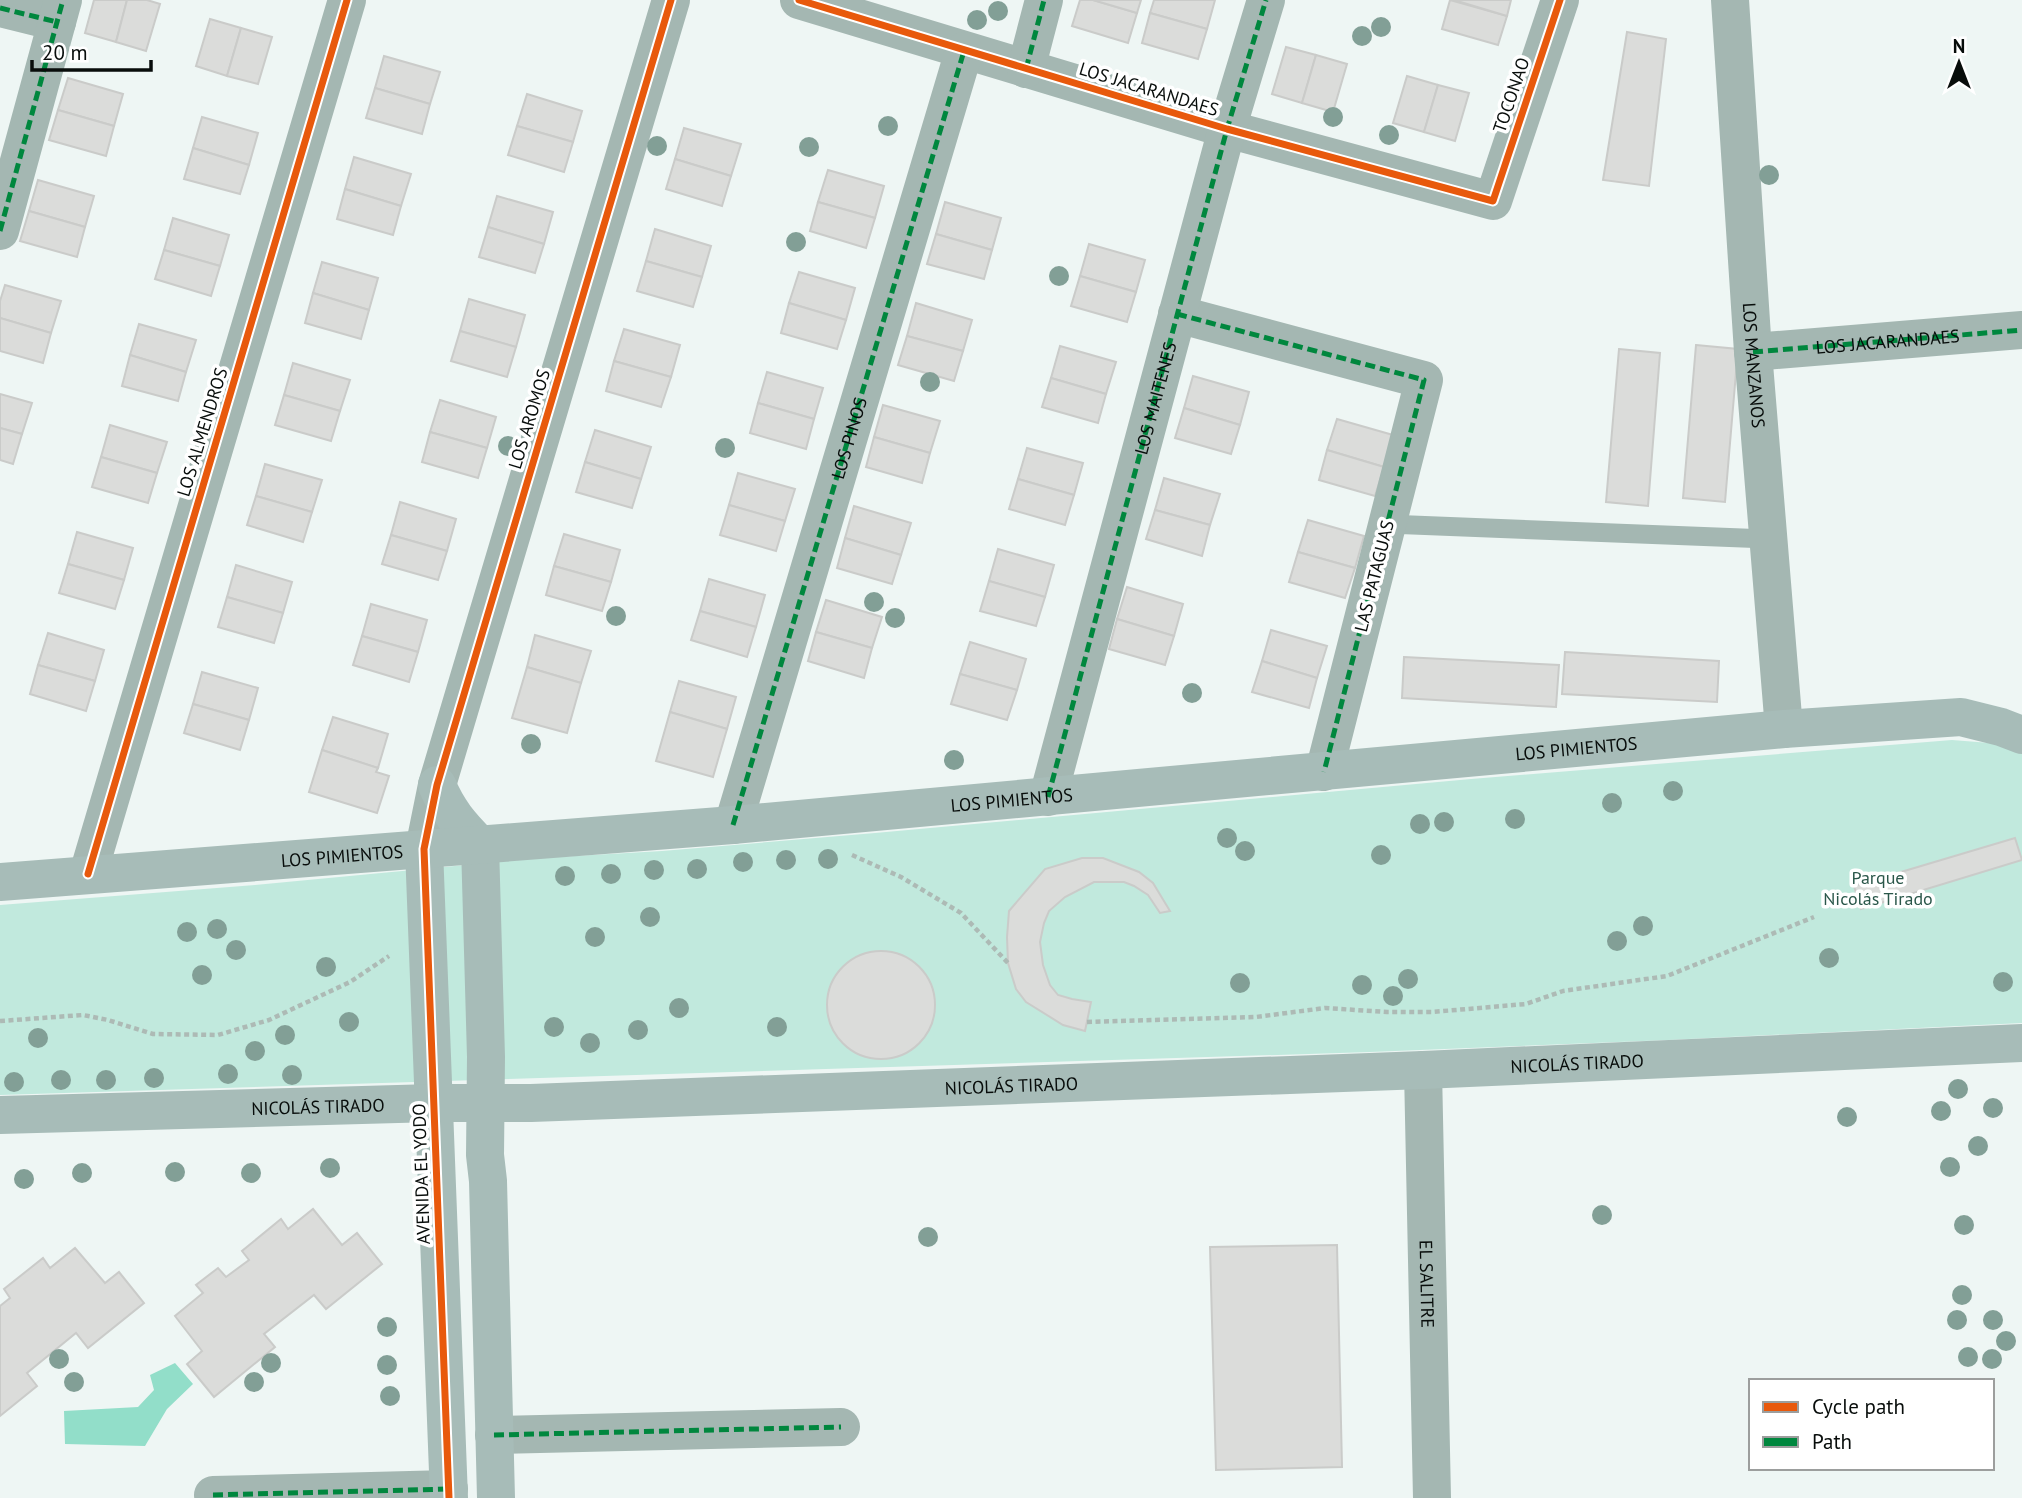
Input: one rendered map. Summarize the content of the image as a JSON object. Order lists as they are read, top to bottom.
{
  "streets": {
    "main road": ["LOS PIMIENTOS", "NICOLÁS TIRADO", "AVENIDA EL YODO"],
    "street": [
      "LOS JACARANDAES",
      "TOCONAO",
      "LOS MANZANOS",
      "LOS MAITENES",
      "LOS AROMOS",
      "LOS ALMENDROS",
      "LOS PINOS",
      "LAS PATAGUAS",
      "EL SALITRE"
    ]
  },
  "crossings": [
    ["LOS JACARANDAES", "TOCONAO"],
    ["LOS JACARANDAES", "LOS MANZANOS"],
    ["LOS JACARANDAES", "LOS MAITENES"],
    ["LOS JACARANDAES", "LOS PINOS"],
    ["LOS MANZANOS", "LOS PIMIENTOS"],
    ["LOS MAITENES", "LAS PATAGUAS"],
    ["LOS MAITENES", "LOS PIMIENTOS"],
    ["LOS AROMOS", "LOS PIMIENTOS"],
    ["LOS AROMOS", "AVENIDA EL YODO"],
    ["LOS ALMENDROS", "LOS PIMIENTOS"],
    ["LOS PINOS", "LOS PIMIENTOS"],
    ["LAS PATAGUAS", "LOS PIMIENTOS"],
    ["LOS PIMIENTOS", "AVENIDA EL YODO"],
    ["NICOLÁS TIRADO", "AVENIDA EL YODO"],
    ["NICOLÁS TIRADO", "EL SALITRE"]
  ],
  "parks": ["Parque Nicolás Tirado"],
  "legend": ["Cycle path", "Path"],
  "scale_bar": "20 m",
  "north": "top"
}
